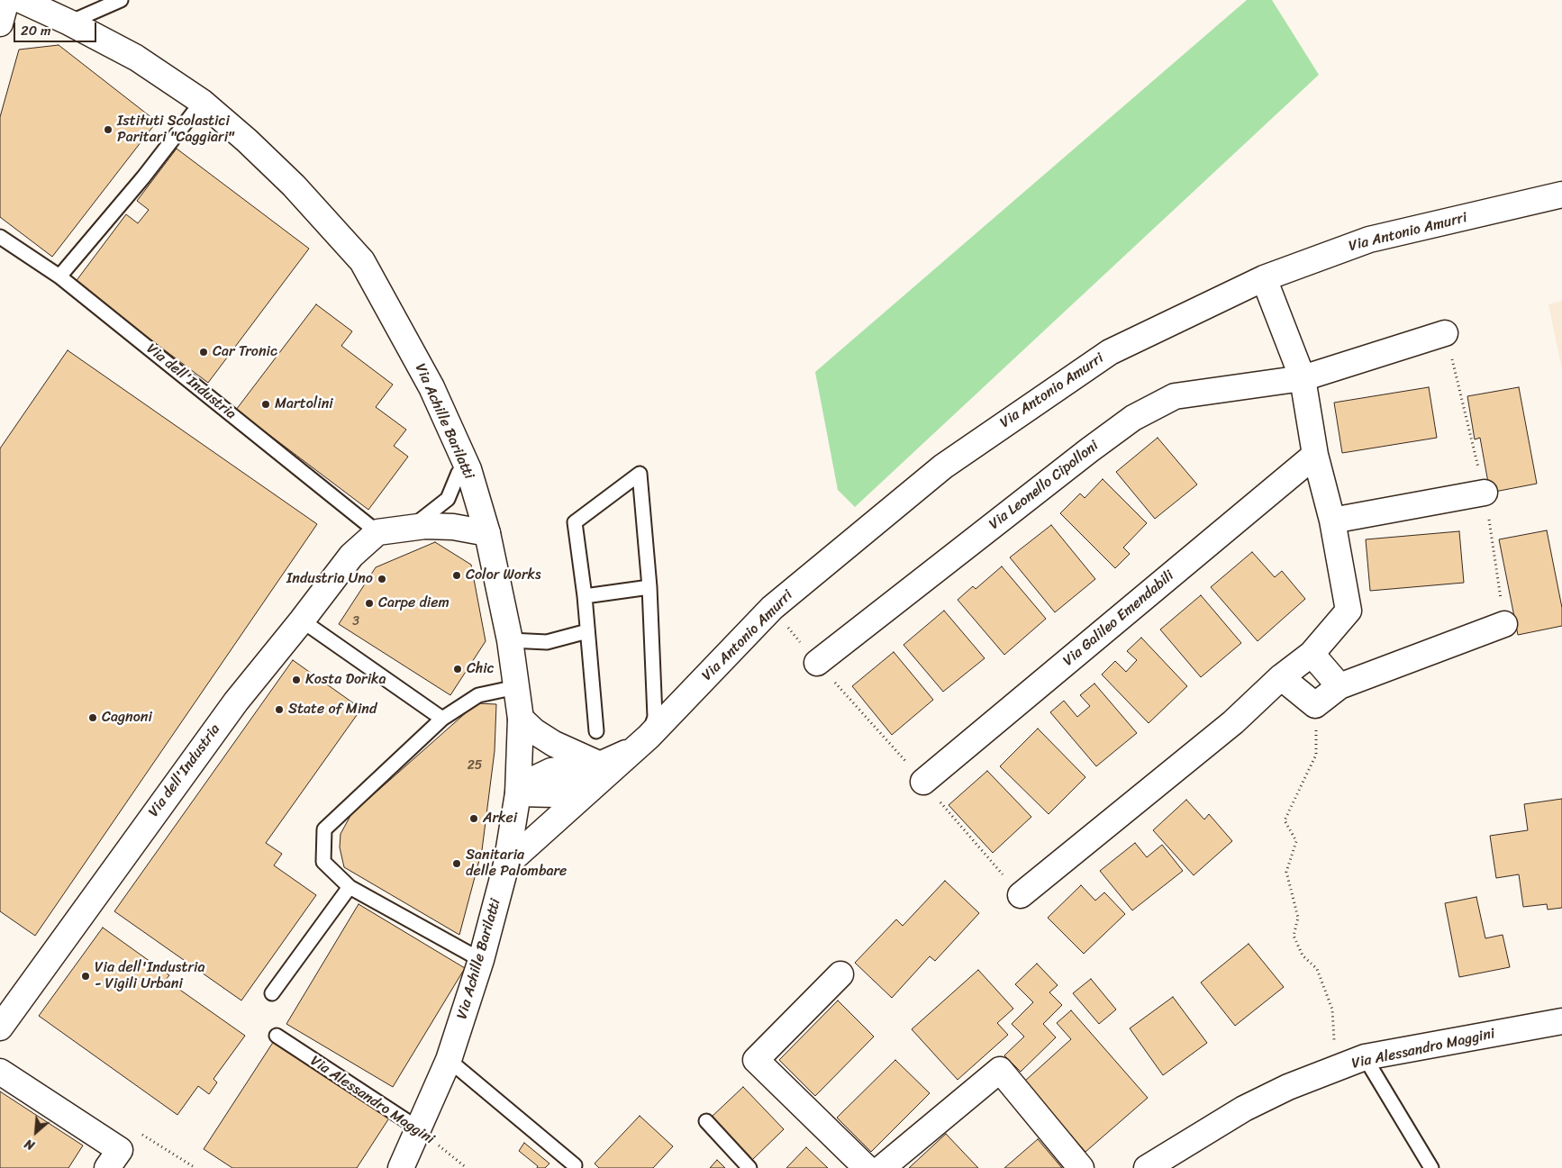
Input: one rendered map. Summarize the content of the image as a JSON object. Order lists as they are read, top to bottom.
{
  "streets": {
    "street": [
      "Via Antonio Amurri",
      "Via dell'Industria",
      "Via Achille Barilatti",
      "Via Leonello Cipolloni",
      "Via Galileo Emendabili",
      "Via Alessandro Maggini"
    ]
  },
  "crossings": [
    ["Via Antonio Amurri", "Via Achille Barilatti"],
    ["Via Achille Barilatti", "Via Alessandro Maggini"]
  ],
  "places": [
    "Istituti Scolastici Paritari \"Caggiari\"",
    "Car Tronic",
    "Martolini",
    "Color Works",
    "Industria Uno",
    "Carpe diem",
    "Chic",
    "Kosta Dorika",
    "State of Mind",
    "Cagnoni",
    "Arkei",
    "Sanitaria delle Palombare",
    "Via dell'Industria - Vigili Urbani"
  ],
  "house_numbers": ["3", "25"],
  "scale_bar": "20 m",
  "north": "bottom left"
}
